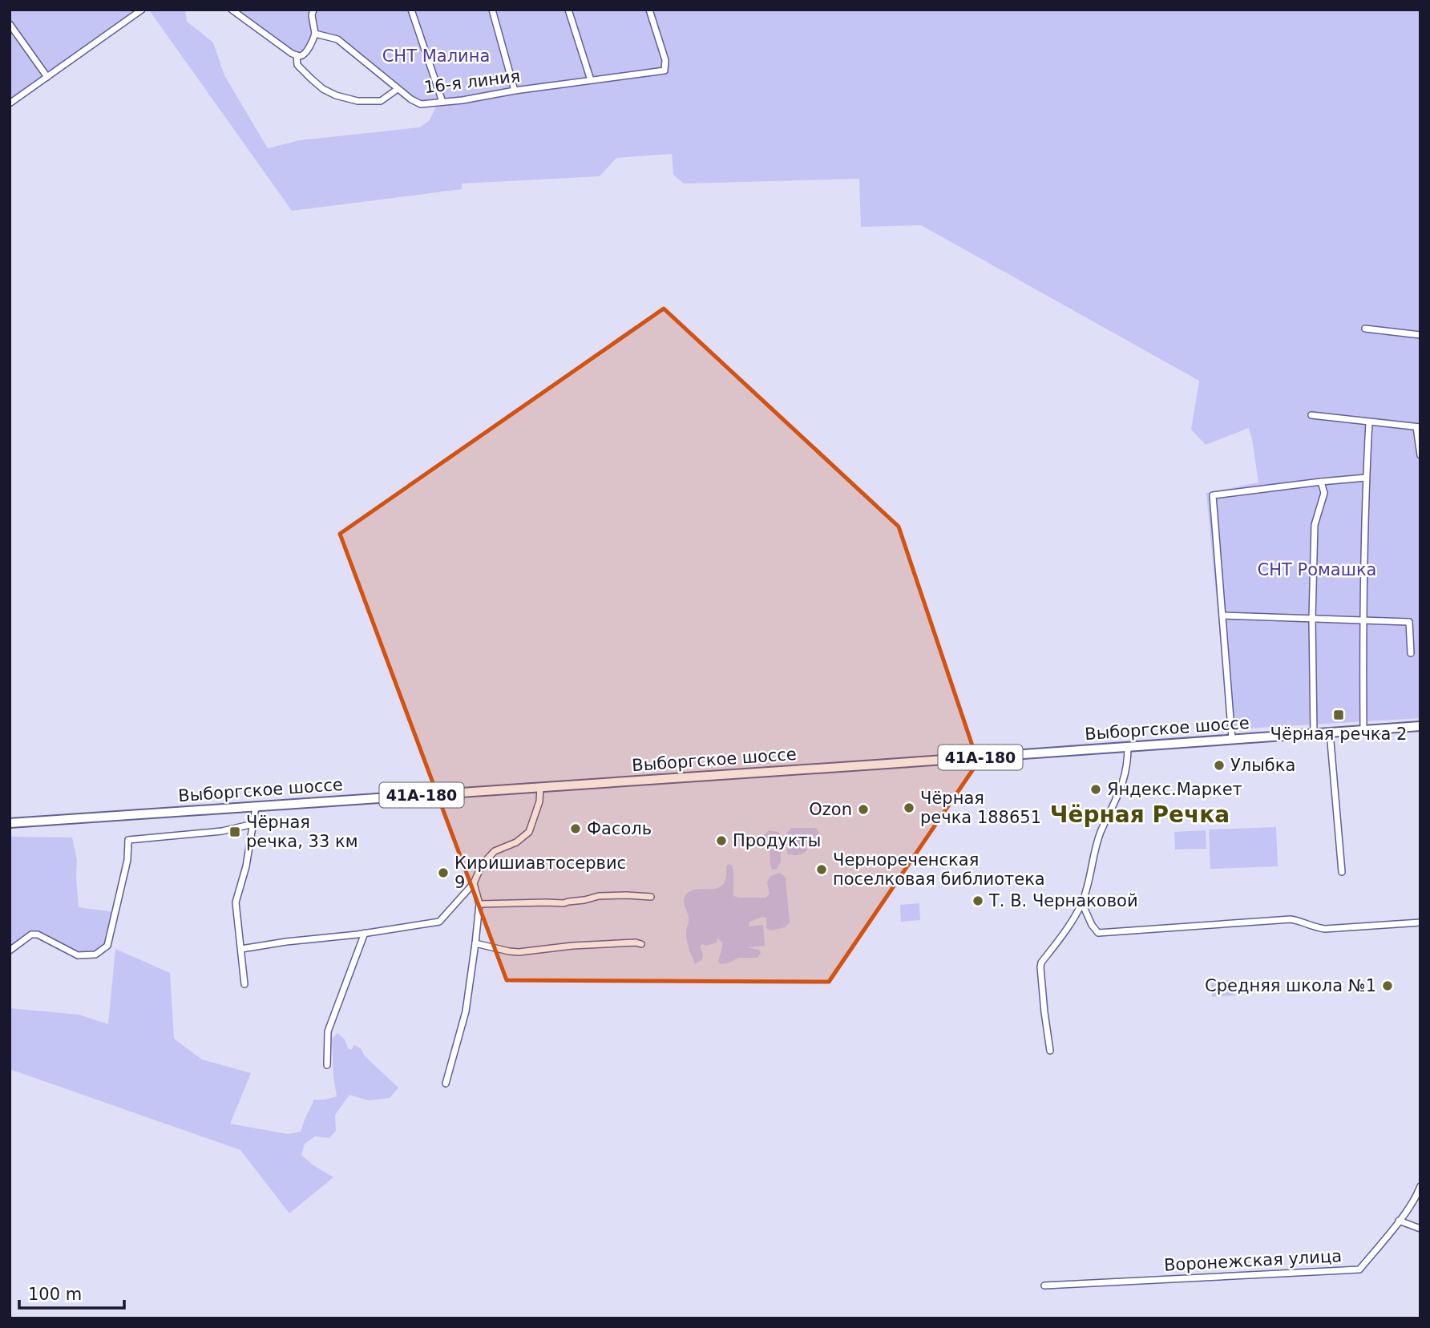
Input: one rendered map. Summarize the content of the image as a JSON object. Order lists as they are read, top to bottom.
{
  "streets": {
    "main road": ["Выборгское шоссе", "41А-180"],
    "street": ["16-я линия", "Воронежская улица"]
  },
  "districts": ["Чёрная Речка"],
  "parks": ["СНТ Малина", "СНТ Ромашка"],
  "places": {
    "transit": ["Чёрная речка 2", "Чёрная речка, 33 км"],
    "other": [
      "Улыбка",
      "Яндекс.Маркет",
      "Чёрная речка 188651",
      "Ozon",
      "Фасоль",
      "Продукты",
      "Чернореченская поселковая библиотека",
      "Киришиавтосервис 9",
      "Т. В. Чернаковой",
      "Средняя школа №1"
    ]
  },
  "scale_bar": "100 m"
}
